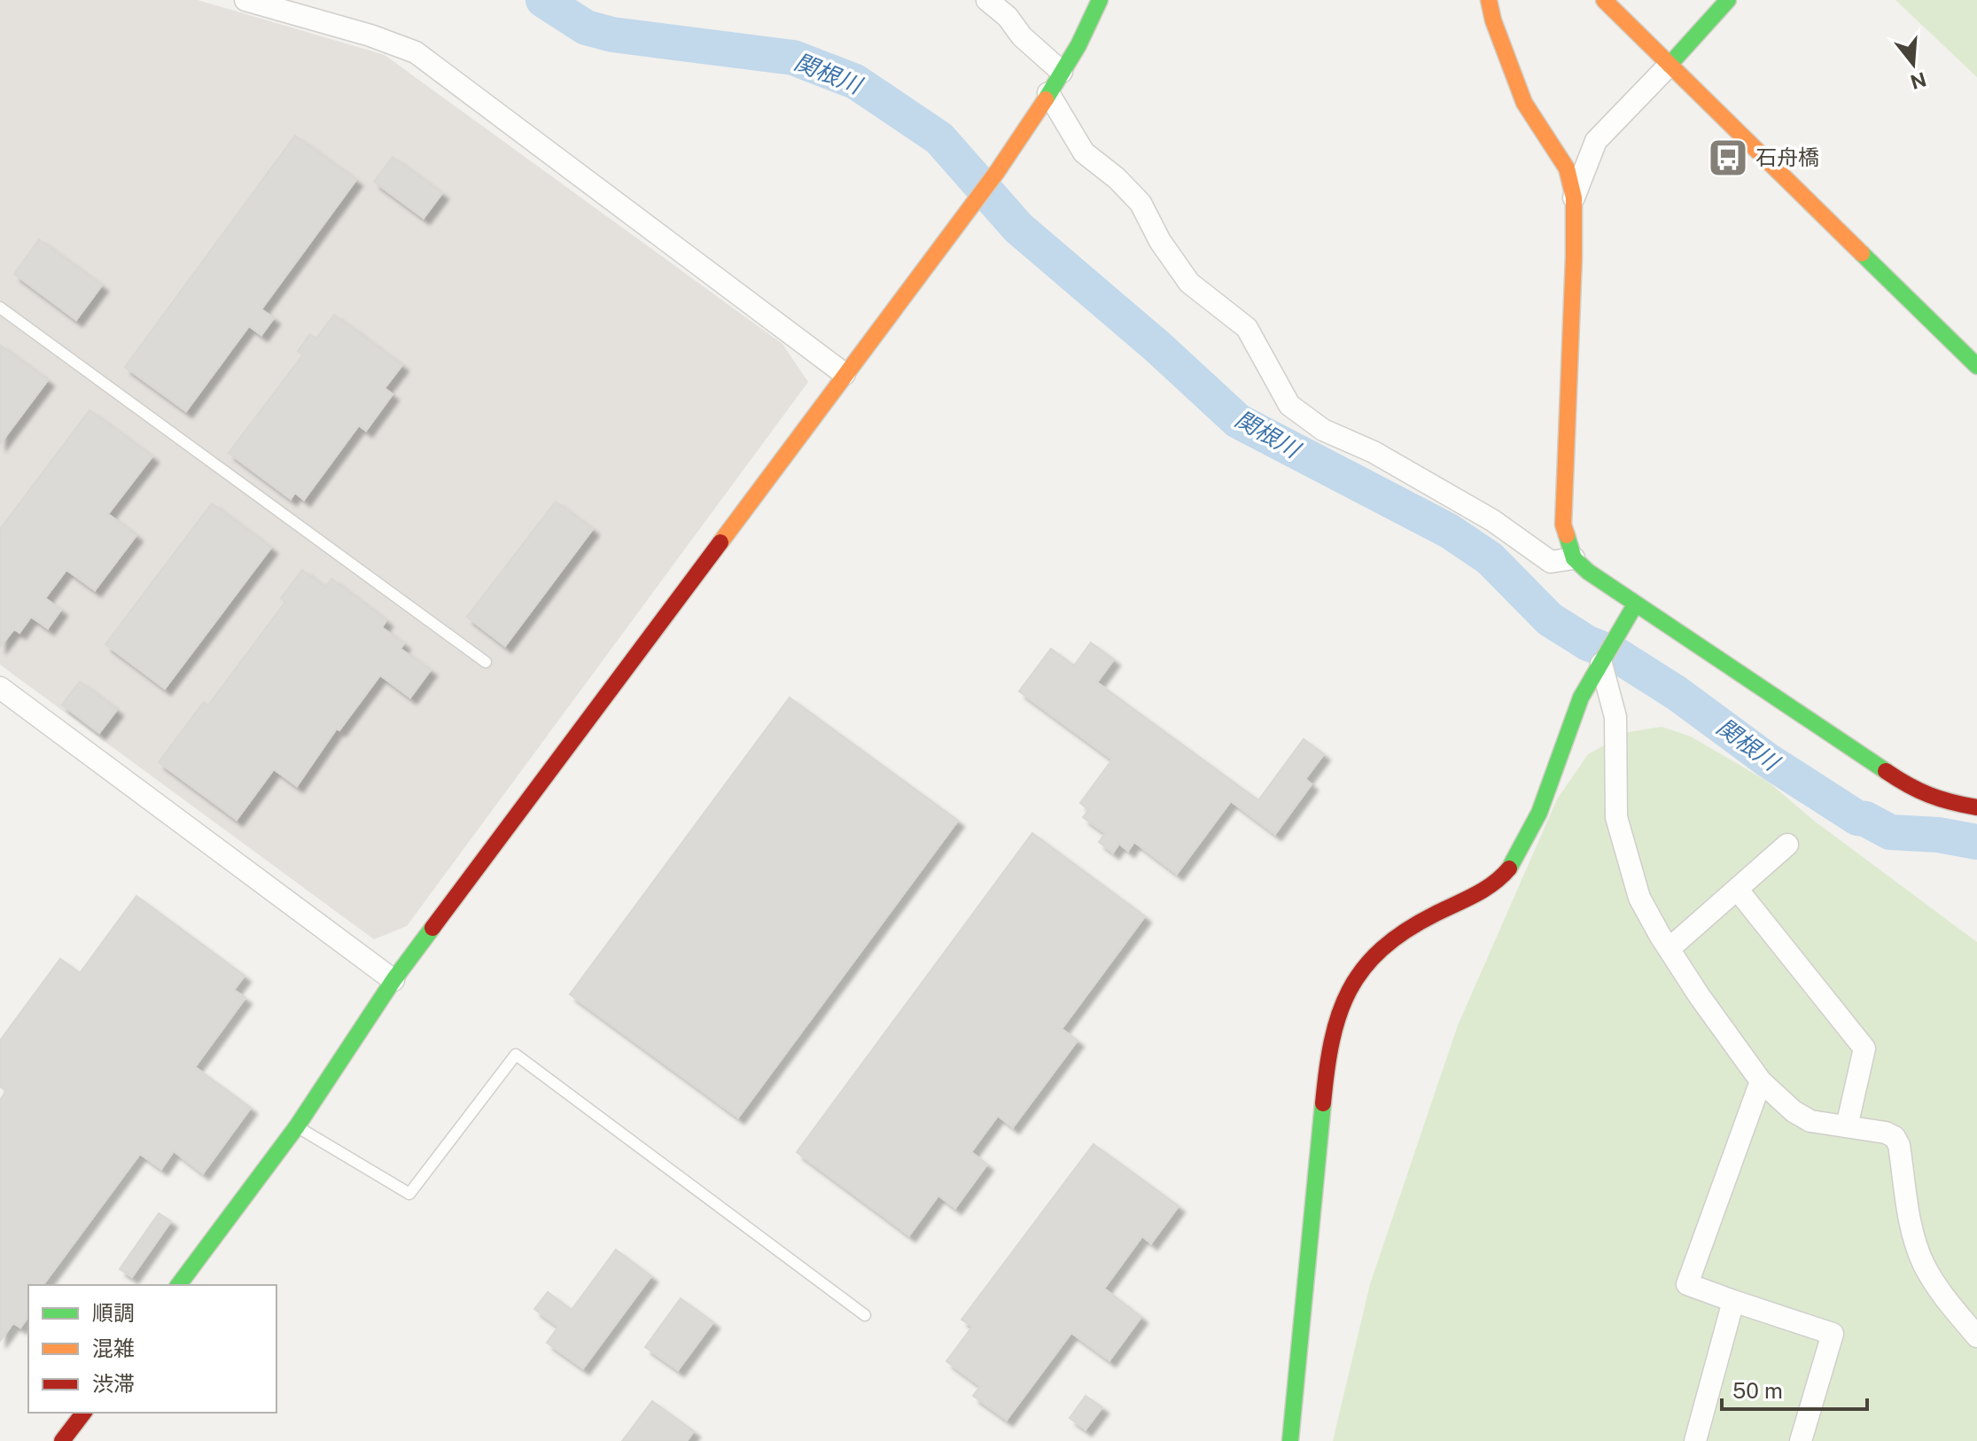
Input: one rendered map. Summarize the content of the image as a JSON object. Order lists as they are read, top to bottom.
{
  "water": ["関根川"],
  "places": {
    "bus stop": ["石舟橋"]
  },
  "legend": ["順調", "混雑", "渋滞"],
  "scale_bar": "50 m",
  "north": "bottom"
}
